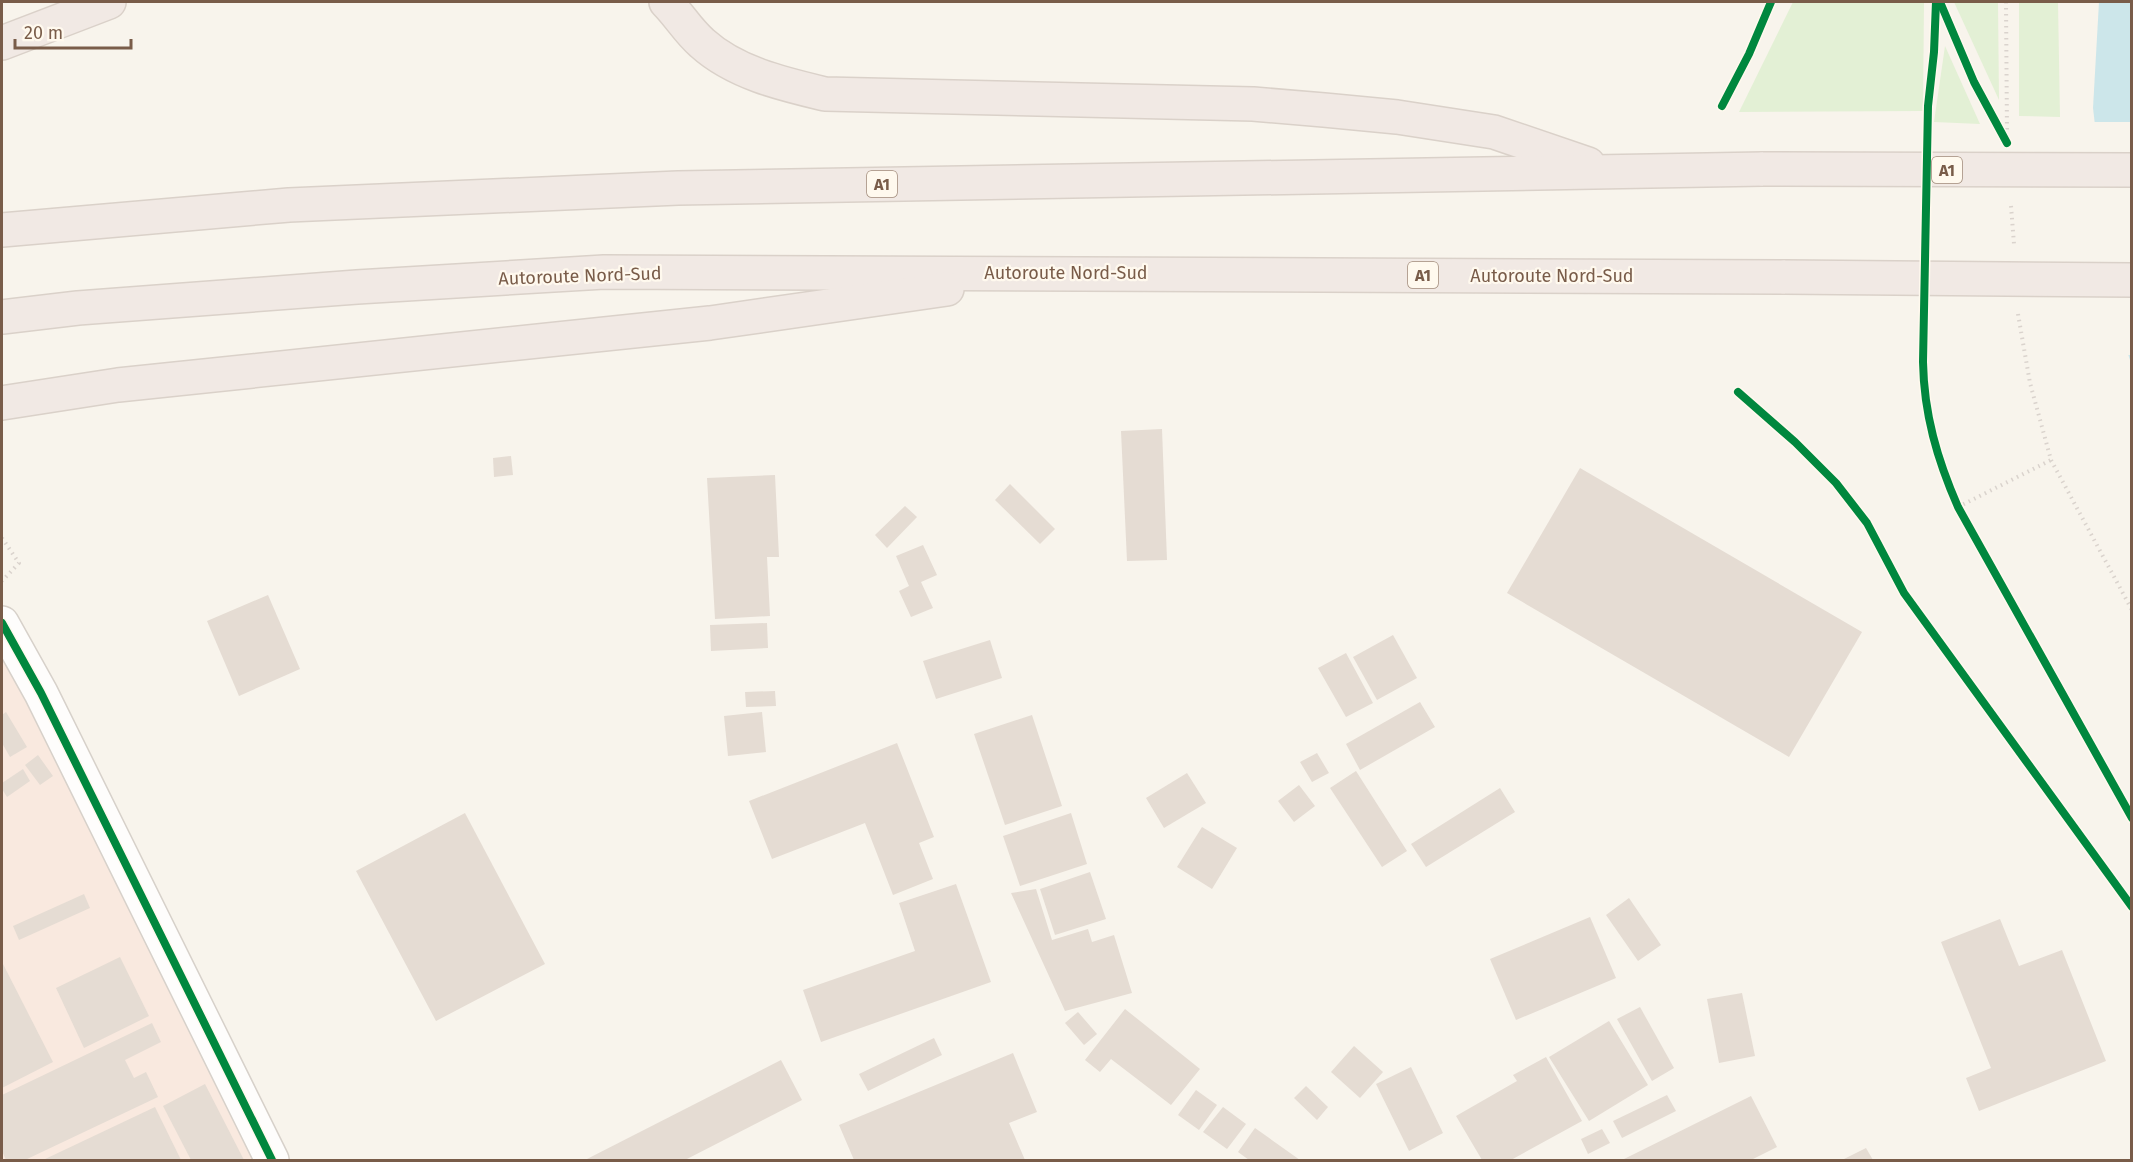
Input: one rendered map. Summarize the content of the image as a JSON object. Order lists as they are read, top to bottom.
{
  "streets": {
    "highway": ["A1", "Autoroute Nord-Sud"]
  },
  "scale_bar": "20 m"
}
